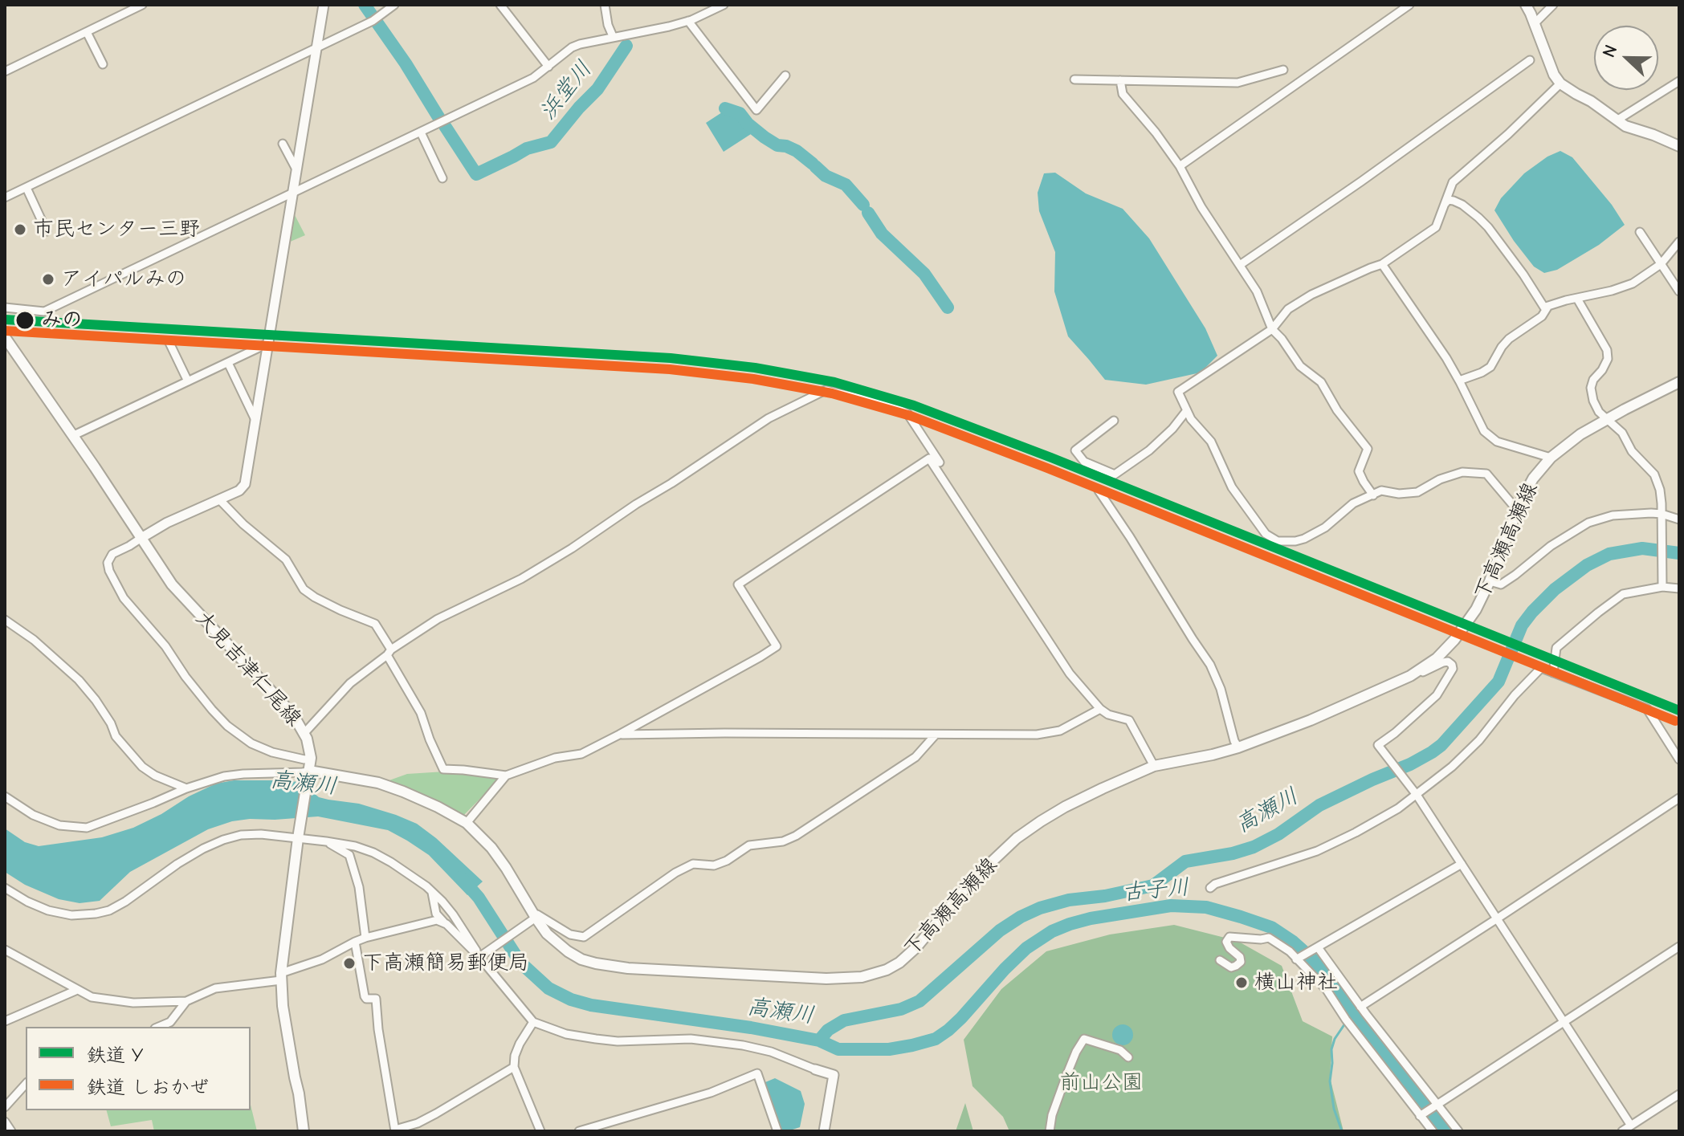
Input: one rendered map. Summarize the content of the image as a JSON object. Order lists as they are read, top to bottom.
{
  "streets": {
    "main road": ["下高瀬高瀬線", "大見吉津仁尾線"]
  },
  "crossings": [
    ["下高瀬高瀬線", "大見吉津仁尾線"]
  ],
  "water": ["浜堂川", "高瀬川", "古子川"],
  "parks": ["前山公園"],
  "places": [
    "市民センター三野",
    "アイパルみの",
    "みの",
    "下高瀬簡易郵便局",
    "横山神社"
  ],
  "lines": ["rail line Y", "rail line しおかぜ"],
  "legend": ["鉄道 Y", "鉄道 しおかぜ"],
  "north": "left"
}
